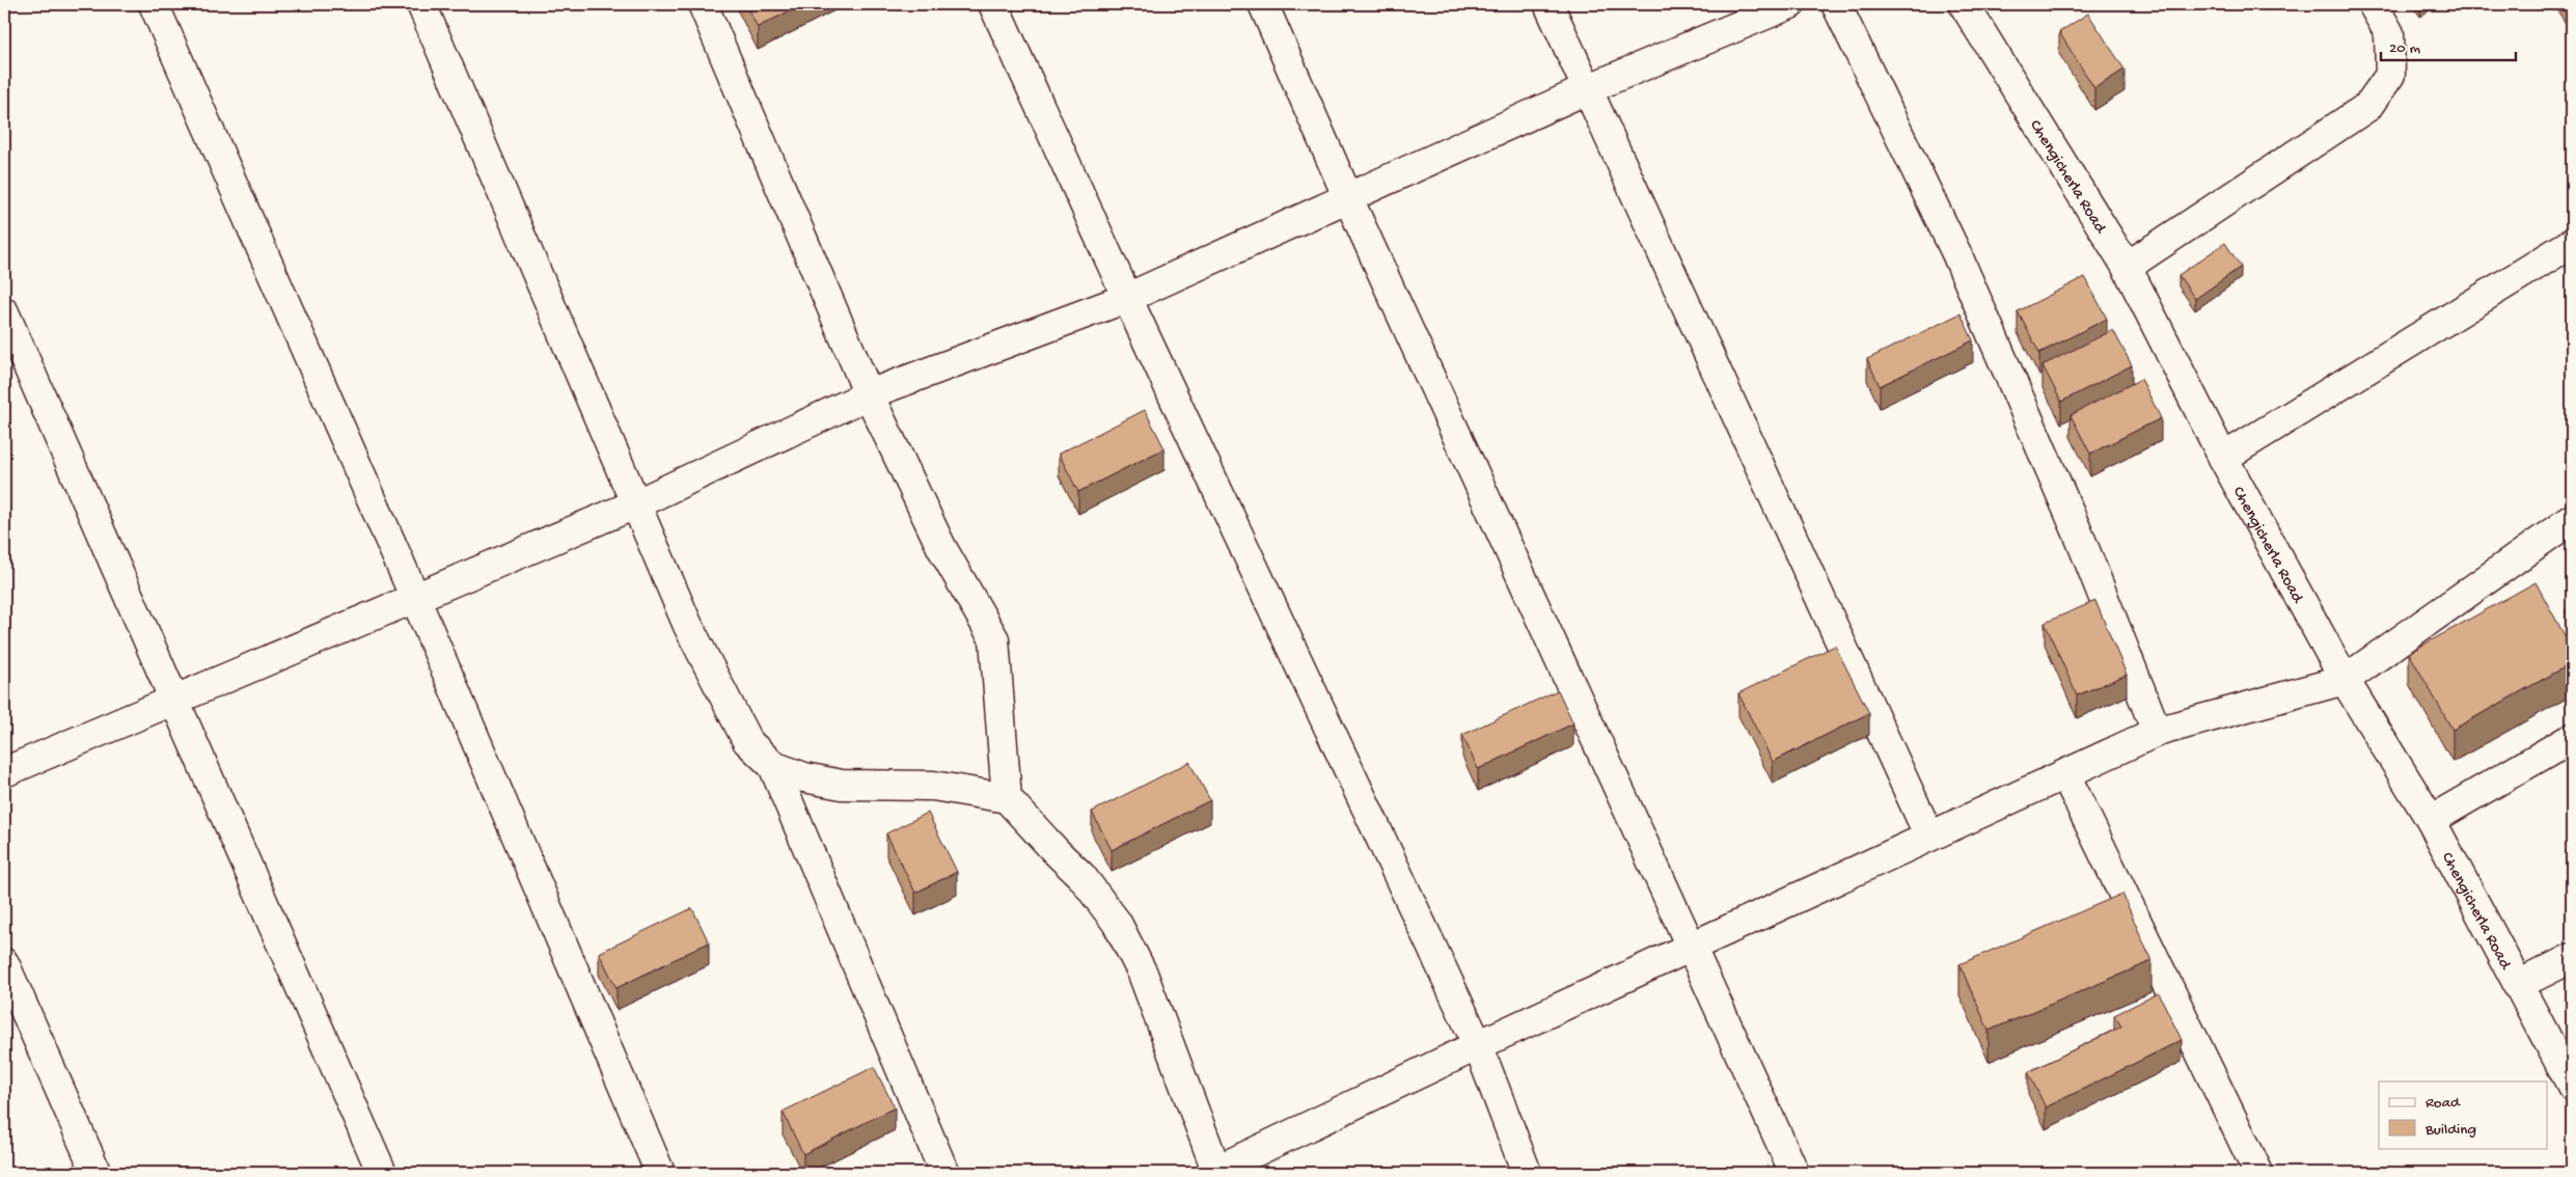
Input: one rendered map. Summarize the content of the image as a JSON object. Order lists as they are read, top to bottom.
{
  "streets": {
    "street": ["Chengicherla Road"]
  },
  "legend": ["Road", "Building"],
  "scale_bar": "20 m"
}
